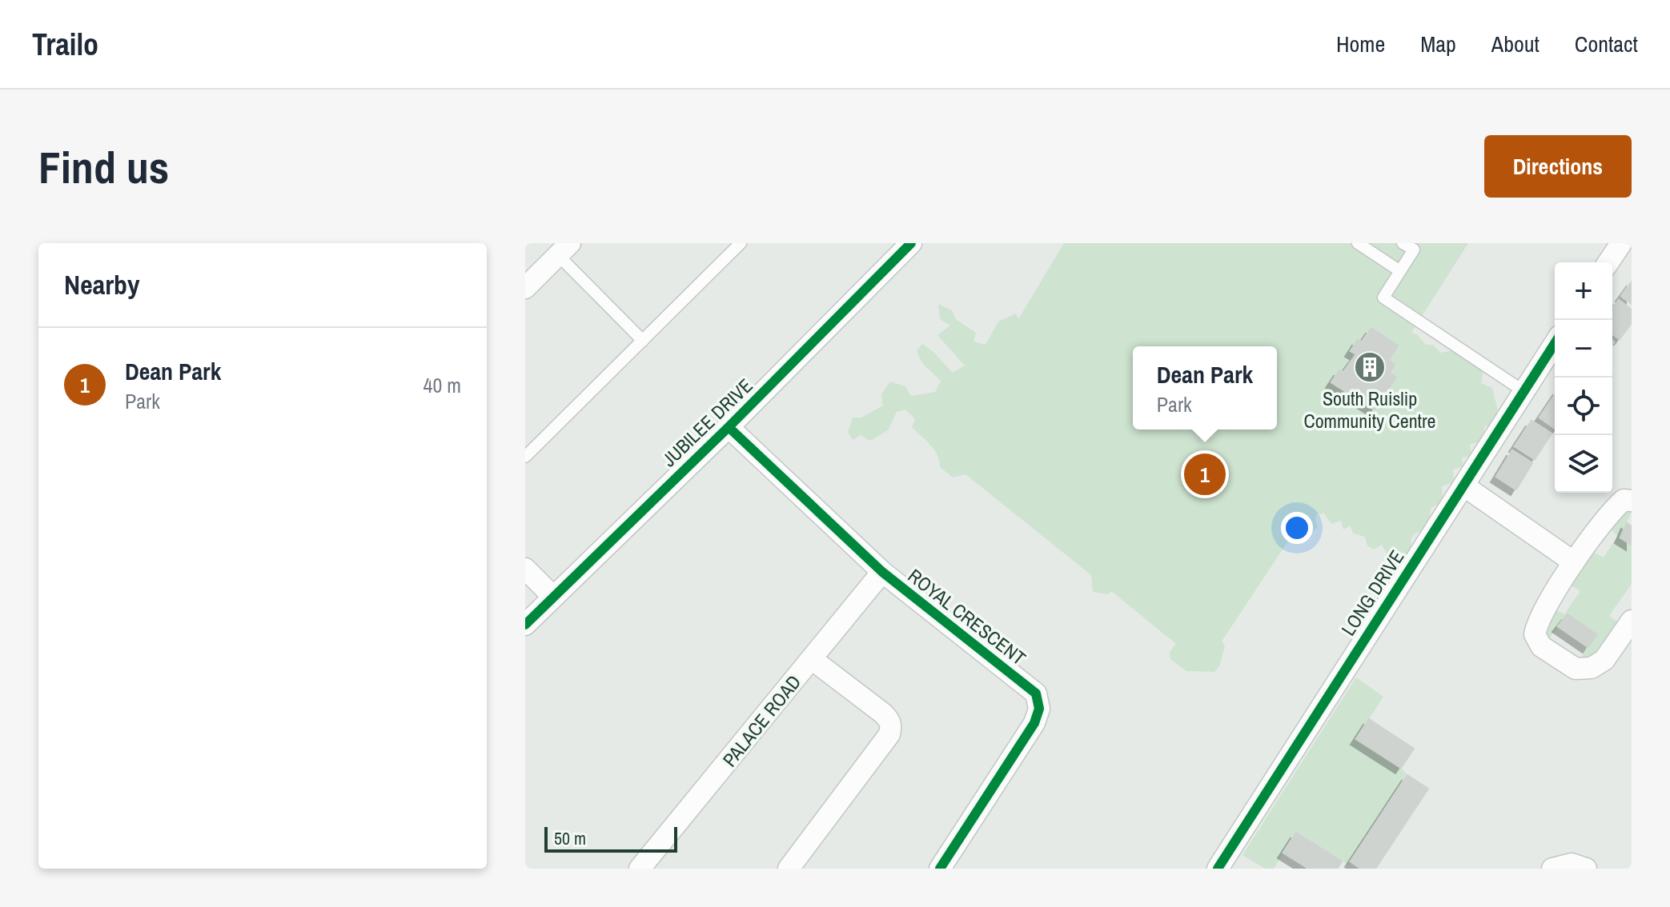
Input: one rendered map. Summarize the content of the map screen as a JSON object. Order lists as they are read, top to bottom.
{
  "streets": {
    "street": [
      "JUBILEE DRIVE",
      "LONG DRIVE",
      "ROYAL CRESCENT",
      "PALACE ROAD"
    ]
  },
  "crossings": [
    ["JUBILEE DRIVE", "ROYAL CRESCENT"],
    ["ROYAL CRESCENT", "PALACE ROAD"]
  ],
  "places": {
    "building": ["South Ruislip Community Centre"]
  },
  "scale_bar": "50 m",
  "page": {
    "header": "Trailo",
    "nav": [
      "Home",
      "Map",
      "About",
      "Contact"
    ],
    "buttons": "Directions",
    "title": "Find us",
    "heading": "Nearby",
    "map_buttons": ["+", "−"],
    "list": [
      {
        "mark": "1",
        "name": "Dean Park",
        "note": "Park",
        "value": "40 m"
      }
    ],
    "popup": ["Dean Park", "Park"],
    "pins": "1",
    "scale": "50 m"
  }
}
